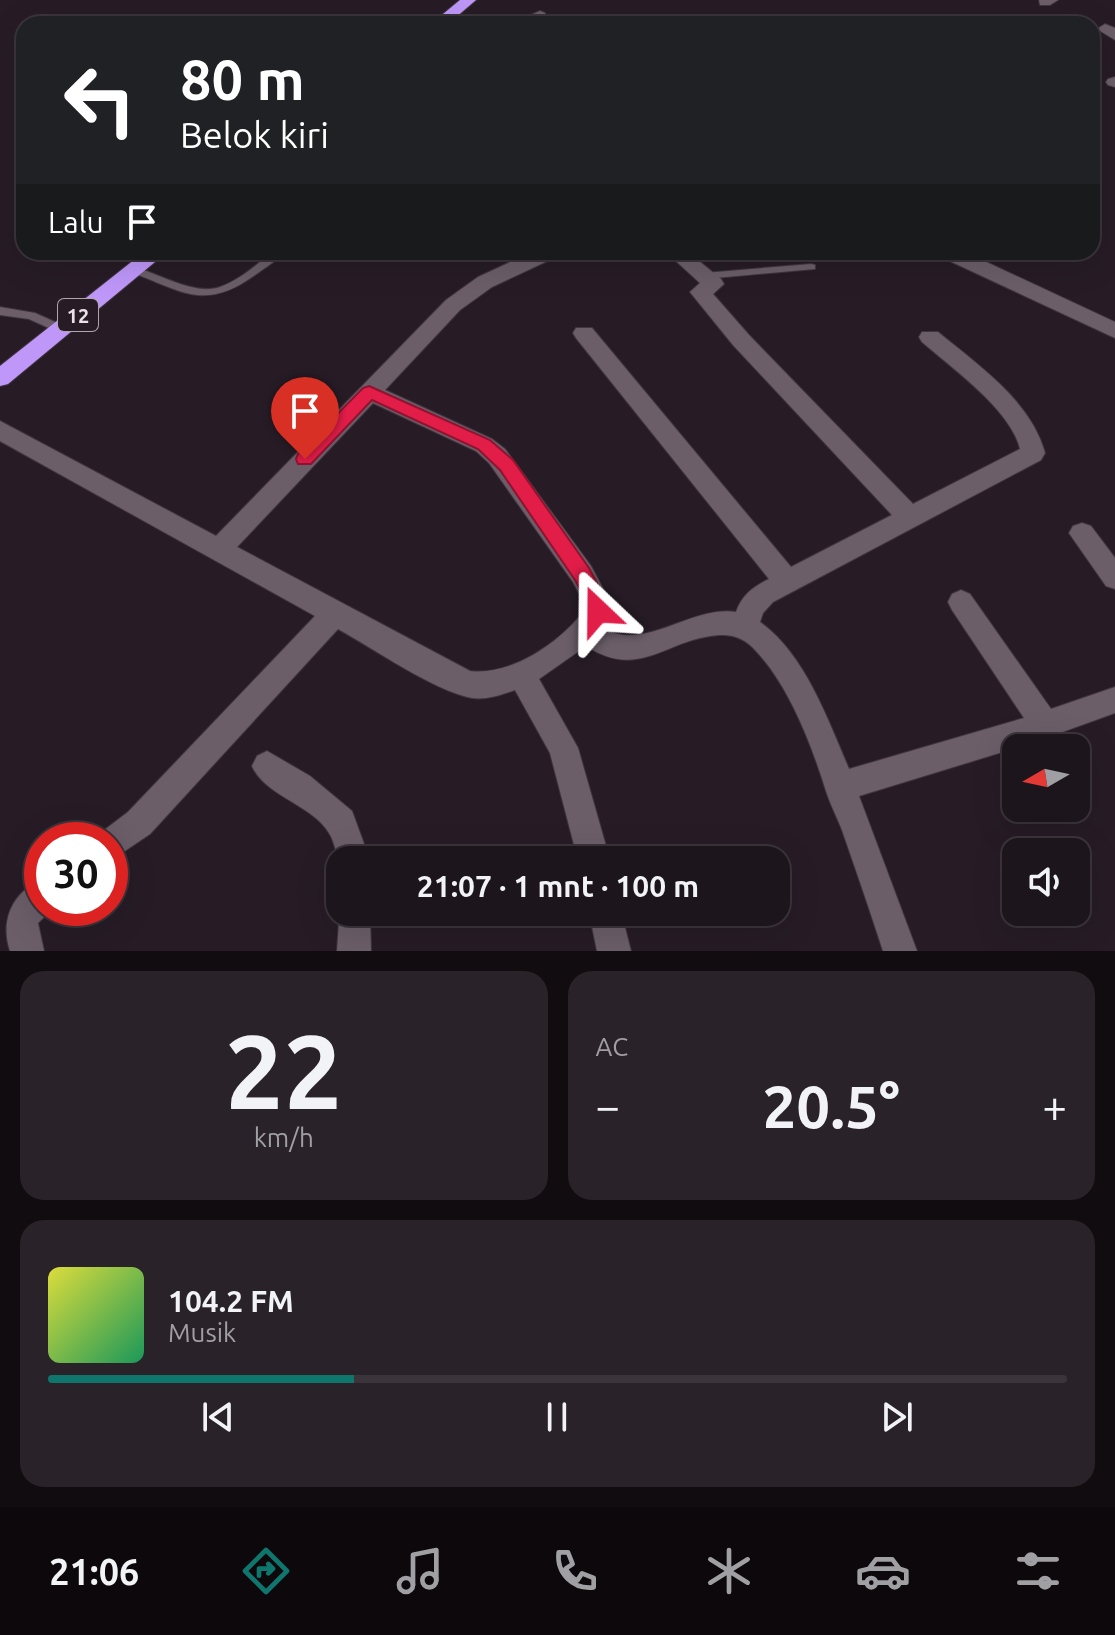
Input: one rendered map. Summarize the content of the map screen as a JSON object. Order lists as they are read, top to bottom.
{
  "streets": {
    "highway": ["12"]
  },
  "north": "left",
  "page": {
    "turn": ["80 m", "Belok kiri"],
    "then": "Lalu",
    "limit": "30",
    "trip": "21:07 · 1 mnt · 100 m",
    "tile": [
      ["22", "km/h"],
      "AC"
    ],
    "heat": ["−", "20.5°", "+"],
    "song": ["104.2 FM", "Musik"],
    "tabs": "21:06"
  }
}
